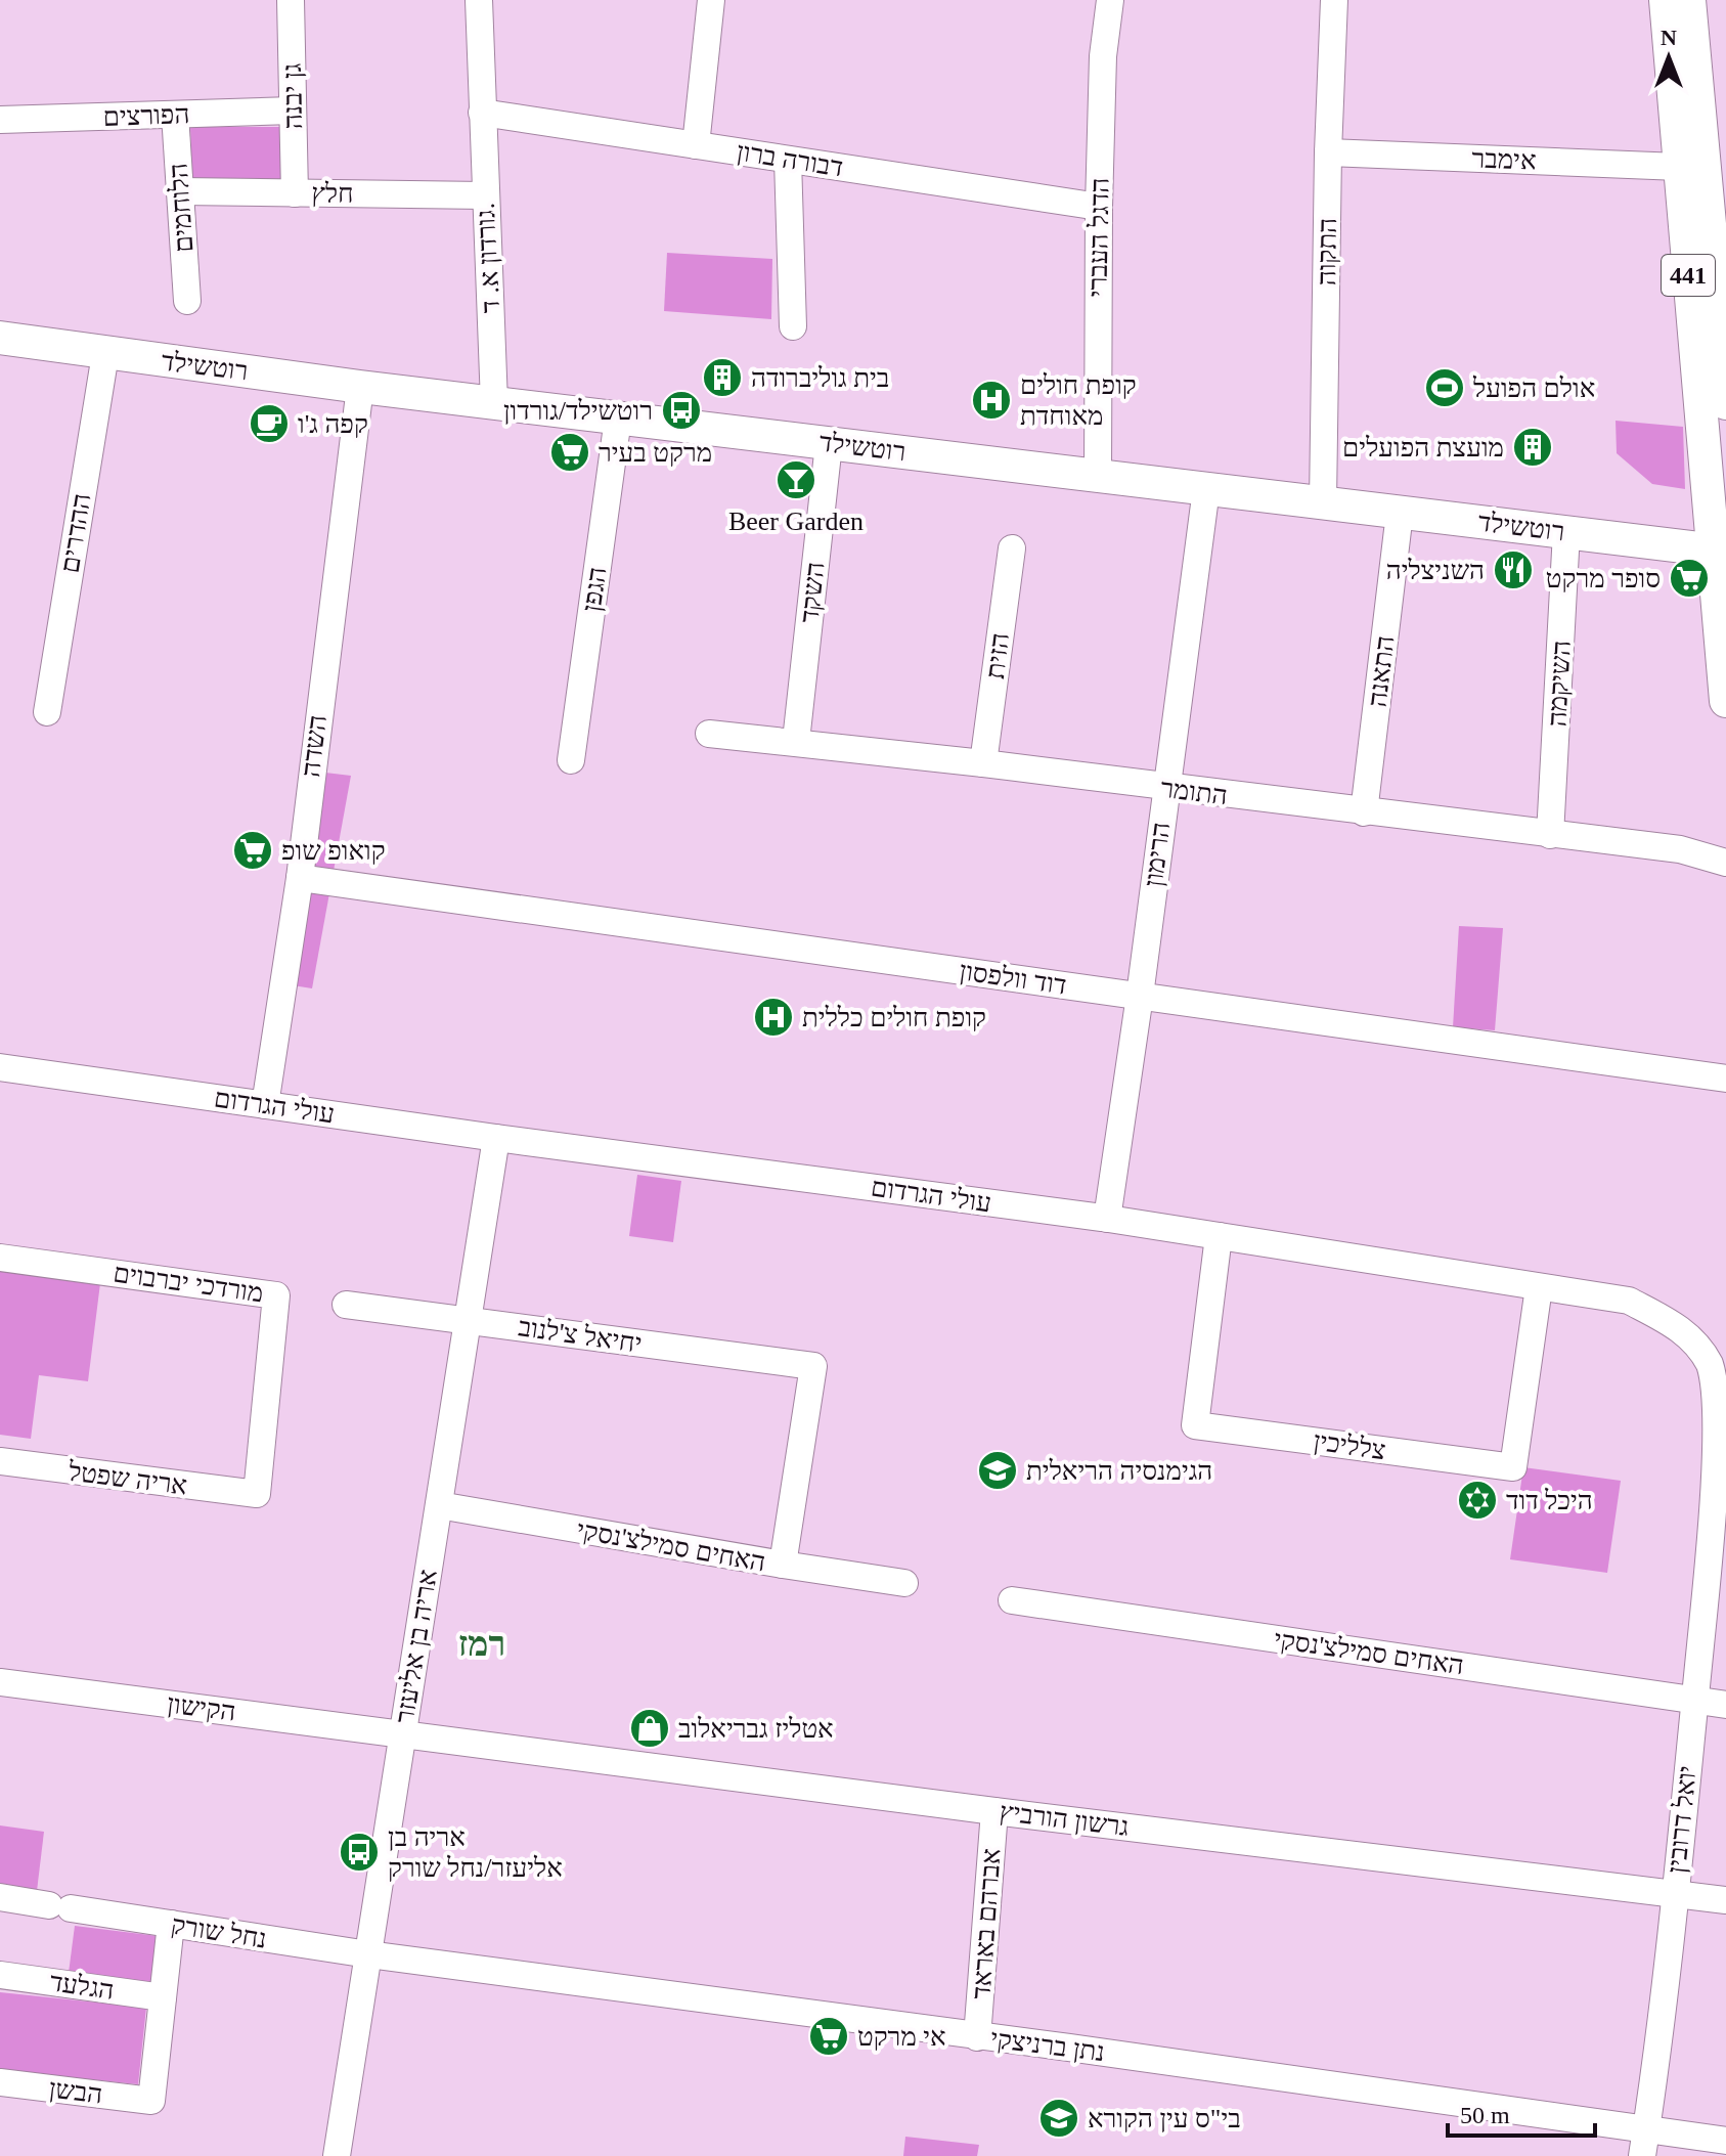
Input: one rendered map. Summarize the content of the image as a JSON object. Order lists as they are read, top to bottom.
{
  "streets": {
    "main road": ["441", "רוטשילד"],
    "street": [
      "גן יבנה",
      "הפורצים",
      "דבורה ברון",
      "אימבר",
      "חלץ",
      "הלוחמים",
      "הדגל העברי",
      "התקוה",
      "גורדון א. ד.",
      "ההדרים",
      "הגפן",
      "השקד",
      "הזית",
      "התאנה",
      "השיקמה",
      "השדה",
      "התומר",
      "הרימון",
      "דוד וולפסון",
      "עולי הגרדום",
      "מורדכי יברבוים",
      "יחיאל צ'לנוב",
      "צלליכין",
      "אריה שפטל",
      "האחים סמילצ'נסקי",
      "אריה בן אליעזר",
      "הקישון",
      "גרשון הורביץ",
      "יואל דרובין",
      "אברהם באראד",
      "נחל שורק",
      "הגלעד",
      "נתן ברניצקי",
      "הבשן"
    ]
  },
  "crossings": [
    ["גן יבנה", "הפורצים"],
    ["גן יבנה", "חלץ"],
    ["הפורצים", "הלוחמים"],
    ["דבורה ברון", "הדגל העברי"],
    ["דבורה ברון", "גורדון א. ד."],
    ["אימבר", "התקוה"],
    ["אימבר", "441"],
    ["חלץ", "הלוחמים"],
    ["חלץ", "גורדון א. ד."],
    ["הדגל העברי", "רוטשילד"],
    ["התקוה", "רוטשילד"],
    ["גורדון א. ד.", "רוטשילד"],
    ["441", "רוטשילד"],
    ["רוטשילד", "ההדרים"],
    ["רוטשילד", "הגפן"],
    ["רוטשילד", "השקד"],
    ["רוטשילד", "השיקמה"],
    ["רוטשילד", "השדה"],
    ["רוטשילד", "הרימון"],
    ["השקד", "התומר"],
    ["הזית", "התומר"],
    ["התאנה", "התומר"],
    ["השיקמה", "התומר"],
    ["השדה", "דוד וולפסון"],
    ["השדה", "עולי הגרדום"],
    ["התומר", "הרימון"],
    ["הרימון", "דוד וולפסון"],
    ["הרימון", "עולי הגרדום"],
    ["עולי הגרדום", "צלליכין"],
    ["עולי הגרדום", "אריה בן אליעזר"],
    ["עולי הגרדום", "יואל דרובין"],
    ["מורדכי יברבוים", "אריה שפטל"],
    ["יחיאל צ'לנוב", "האחים סמילצ'נסקי"],
    ["יחיאל צ'לנוב", "אריה בן אליעזר"],
    ["האחים סמילצ'נסקי", "אריה בן אליעזר"],
    ["האחים סמילצ'נסקי", "יואל דרובין"],
    ["אריה בן אליעזר", "הקישון"],
    ["אריה בן אליעזר", "גרשון הורביץ"],
    ["אריה בן אליעזר", "נחל שורק"],
    ["אריה בן אליעזר", "נתן ברניצקי"],
    ["הקישון", "גרשון הורביץ"],
    ["גרשון הורביץ", "יואל דרובין"],
    ["גרשון הורביץ", "אברהם באראד"],
    ["יואל דרובין", "נתן ברניצקי"],
    ["אברהם באראד", "נתן ברניצקי"],
    ["נחל שורק", "נתן ברניצקי"],
    ["הגלעד", "הבשן"]
  ],
  "districts": ["רמז"],
  "places": {
    "building": ["בית גוליברודה", "מועצת הפועלים"],
    "sports": ["אולם הפועל"],
    "hospital": ["קופת חולים מאוחדת", "קופת חולים כללית"],
    "bus stop": ["רוטשילד/גורדון", "אריה בן אליעזר/נחל שורק"],
    "cafe": ["קפה ג'ו"],
    "supermarket": [
      "מרקט בעיר",
      "סופר מרקט",
      "קואופ שופ",
      "אי מרקט"
    ],
    "bar": ["Beer Garden"],
    "restaurant": ["השניצליה"],
    "school or university": ["הגימנסיה הריאלית", "בי\"ס עין הקורא"],
    "synagogue": ["היכל דוד"],
    "shop": ["אטליז גבריאלוב"]
  },
  "scale_bar": "50 m",
  "north": "top"
}
